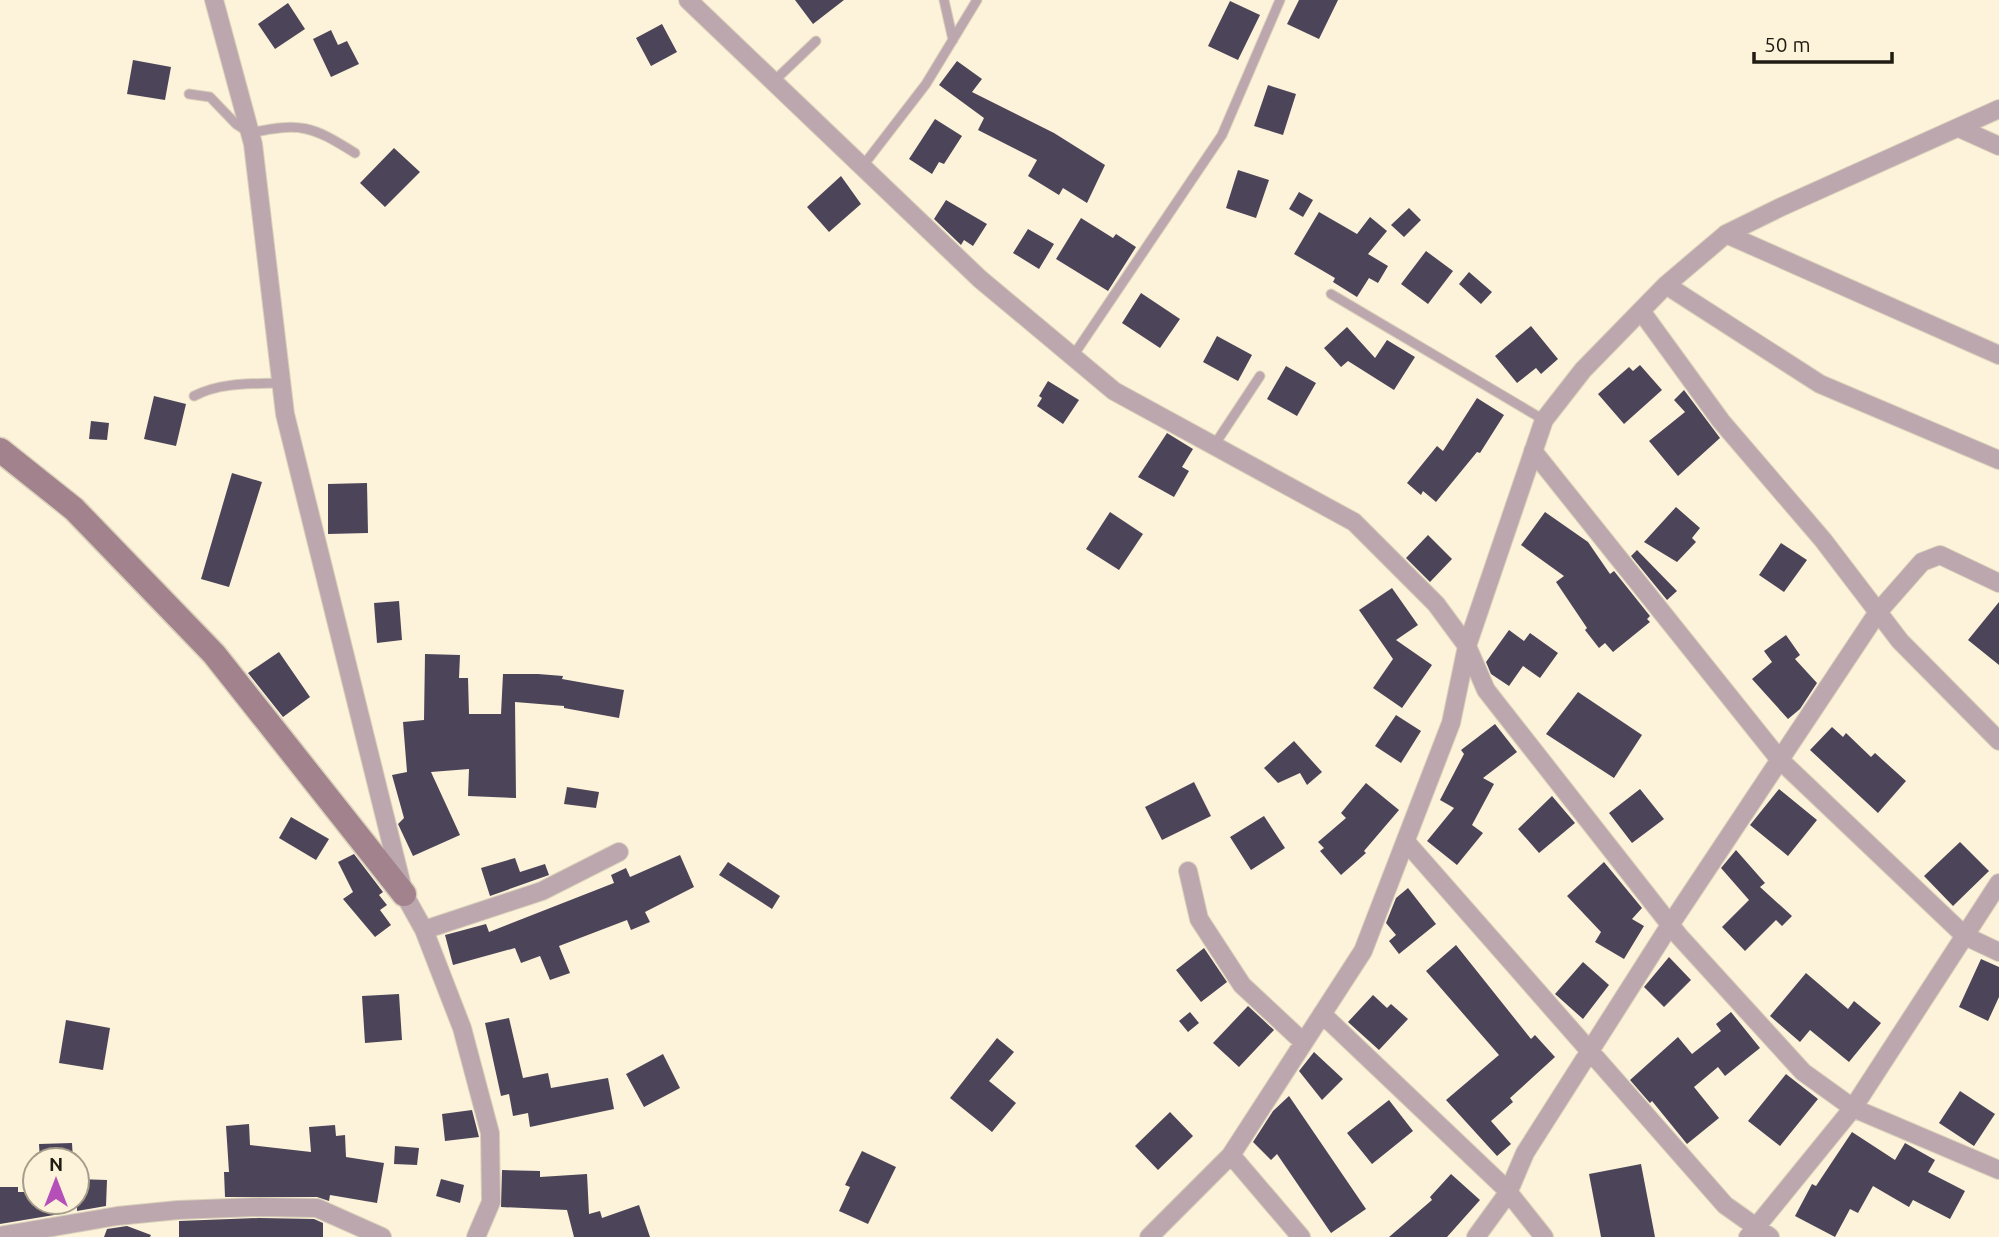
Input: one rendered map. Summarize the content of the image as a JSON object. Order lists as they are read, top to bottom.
{
  "scale_bar": "50 m",
  "north": "top"
}
